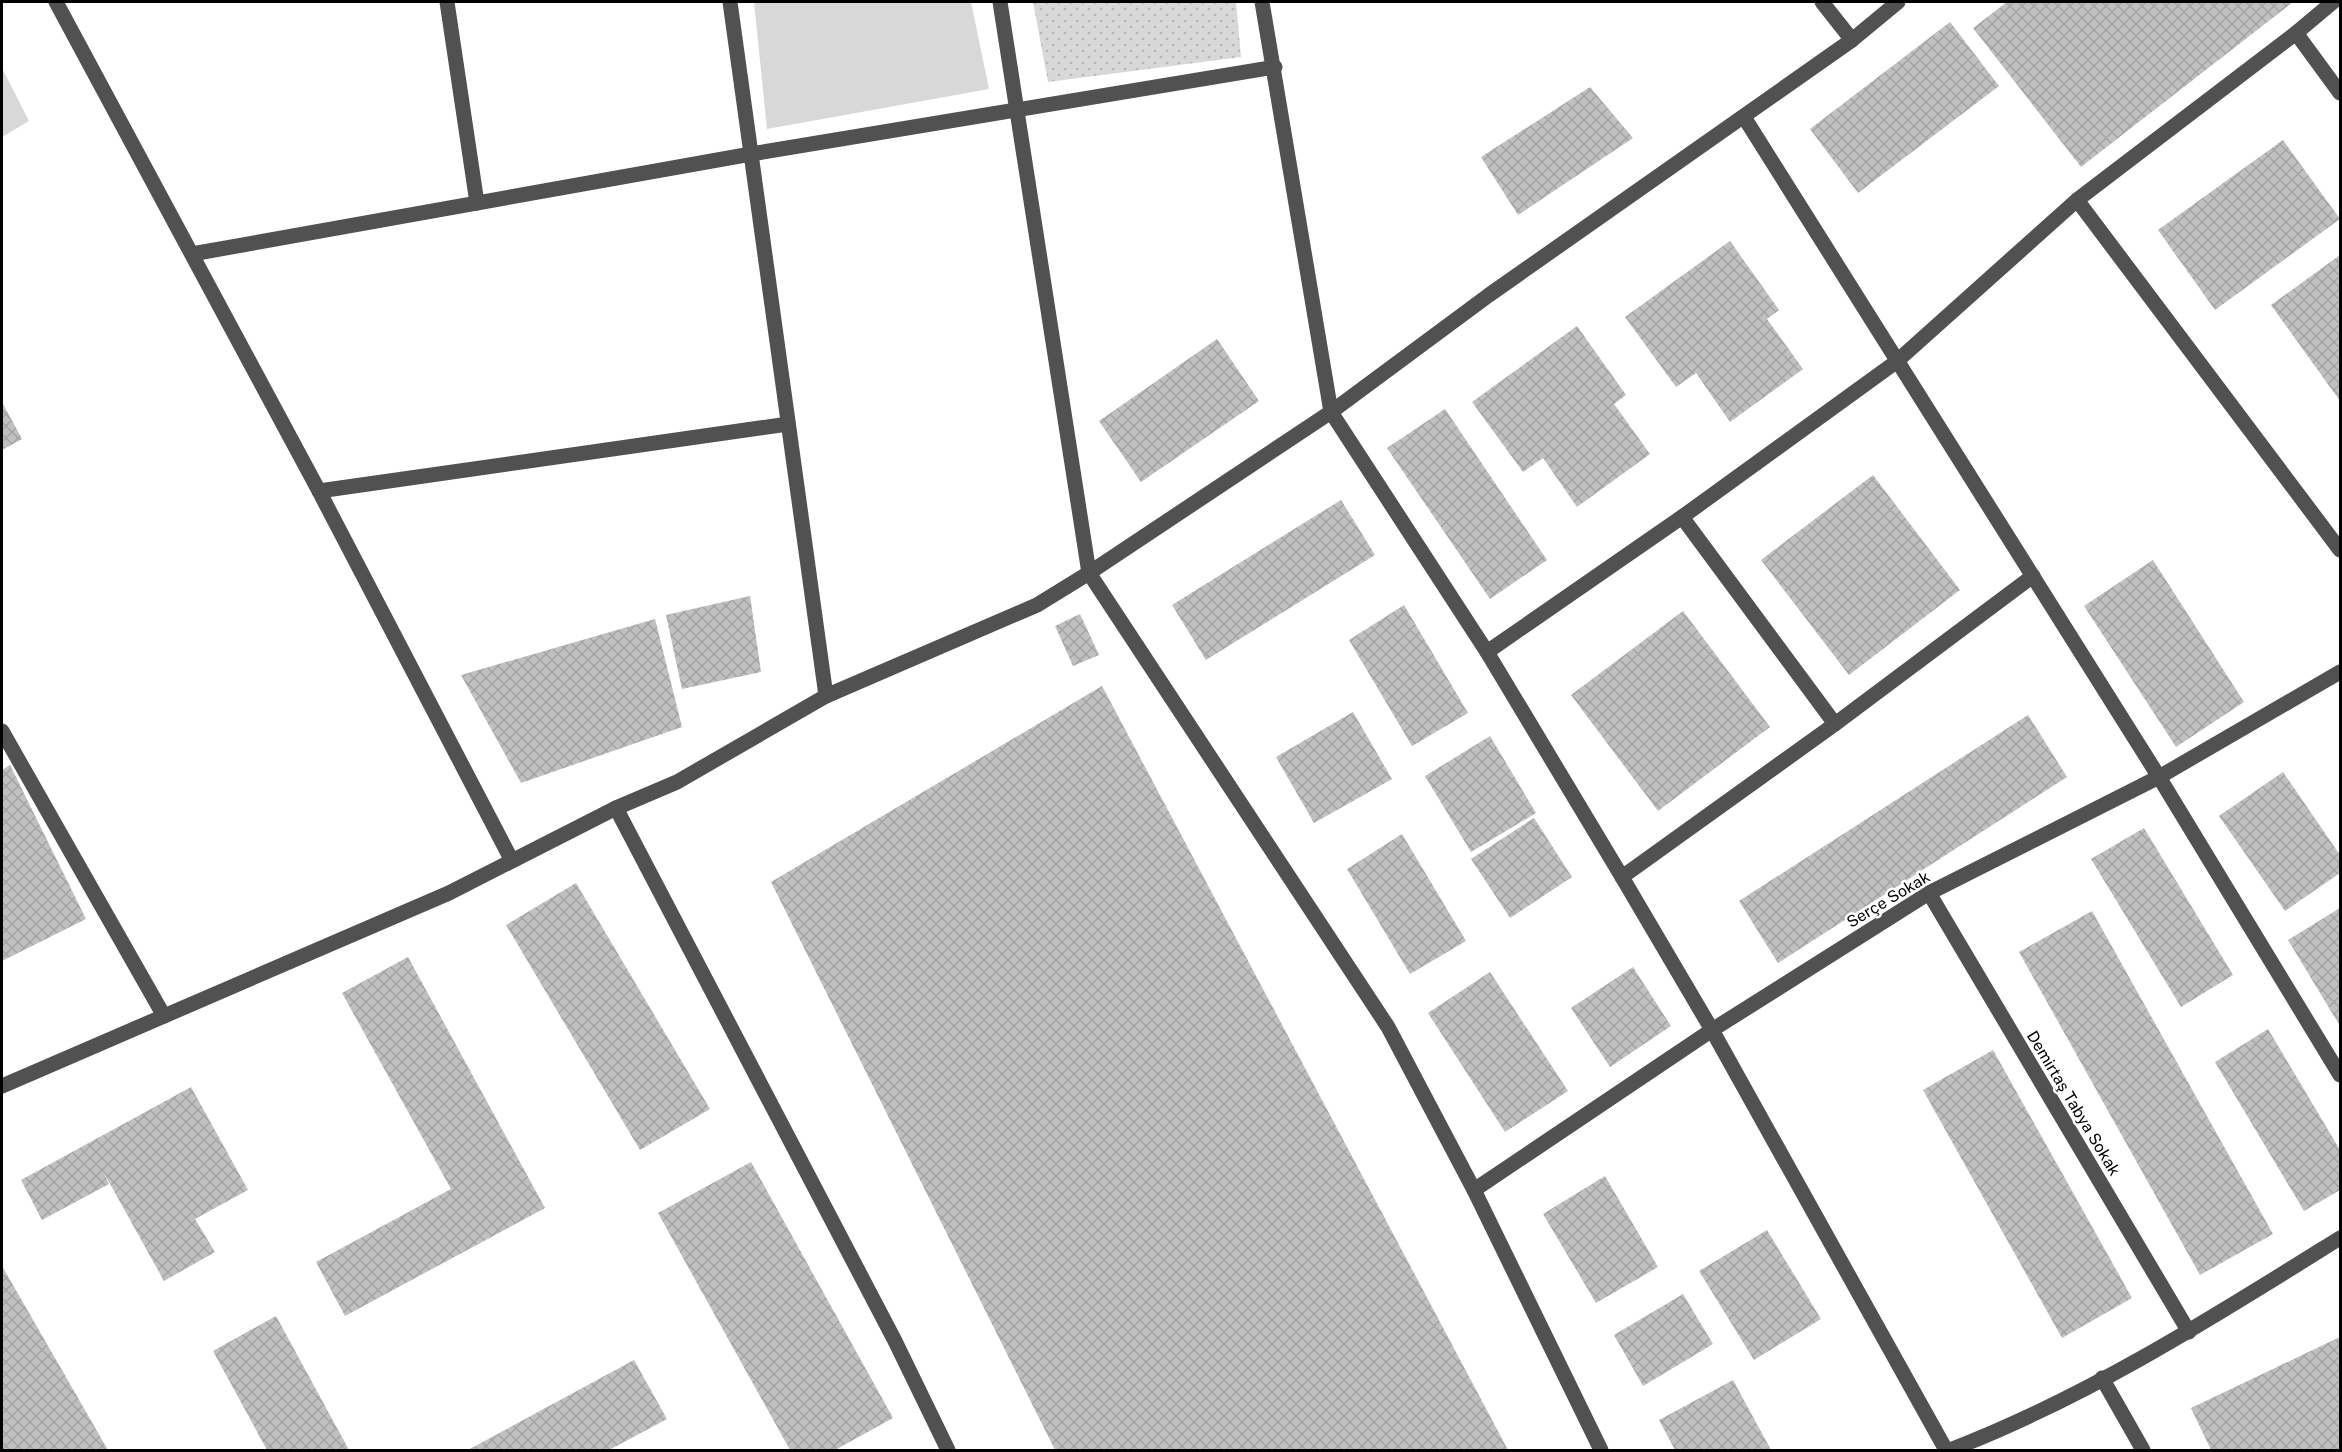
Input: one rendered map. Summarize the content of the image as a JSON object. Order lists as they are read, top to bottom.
{
  "streets": {
    "street": ["Serçe Sokak", "Demirtaş Tabya Sokak"]
  },
  "crossings": [
    ["Serçe Sokak", "Demirtaş Tabya Sokak"]
  ]
}
